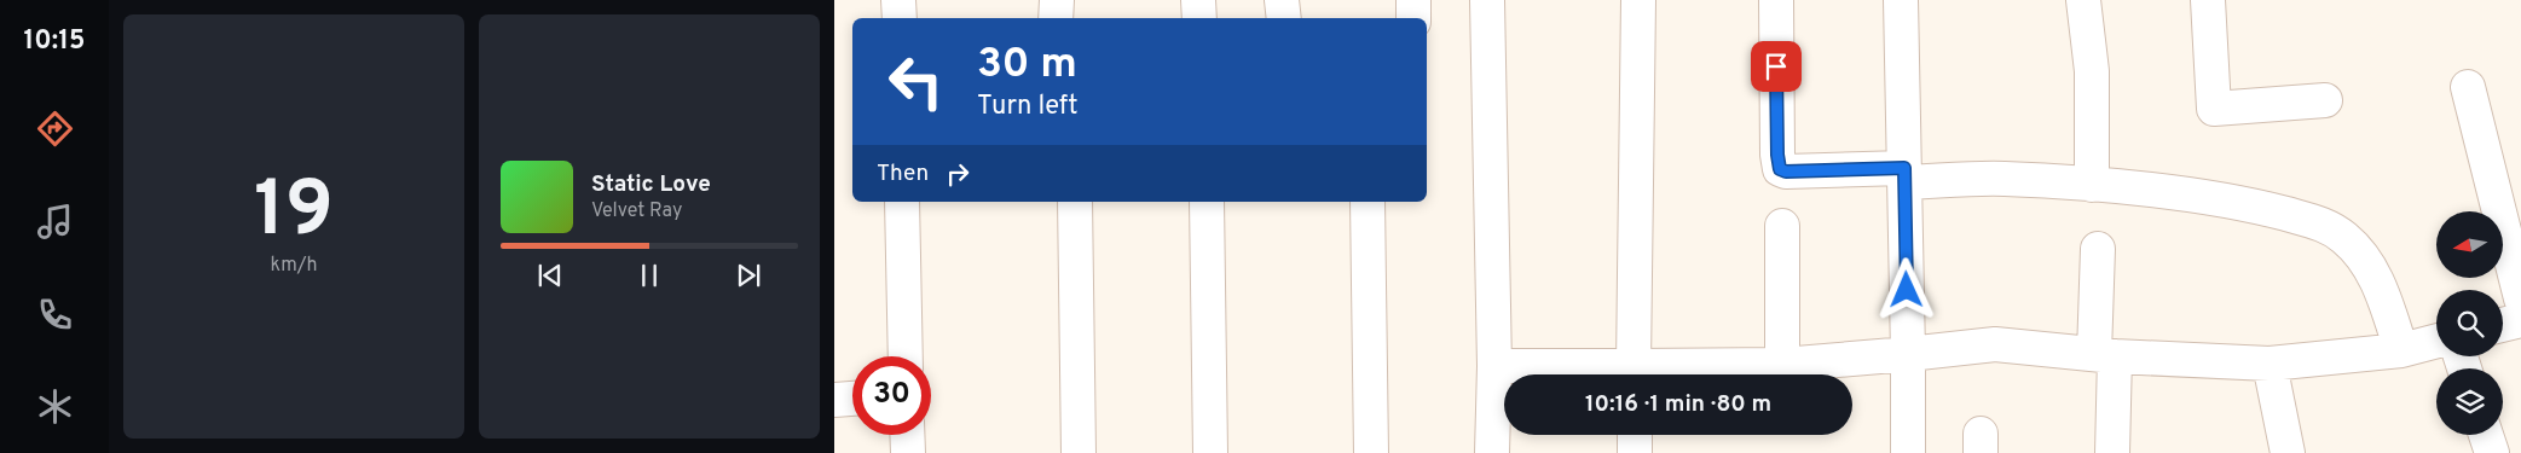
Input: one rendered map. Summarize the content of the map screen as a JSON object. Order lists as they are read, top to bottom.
{
  "north": "left",
  "page": {
    "tabs": "10:15",
    "tile": ["19", "km/h"],
    "turn": ["30 m", "Turn left"],
    "then": "Then",
    "song": ["Static Love", "Velvet Ray"],
    "limit": "30",
    "trip": "10:16 · 1 min · 80 m"
  }
}
